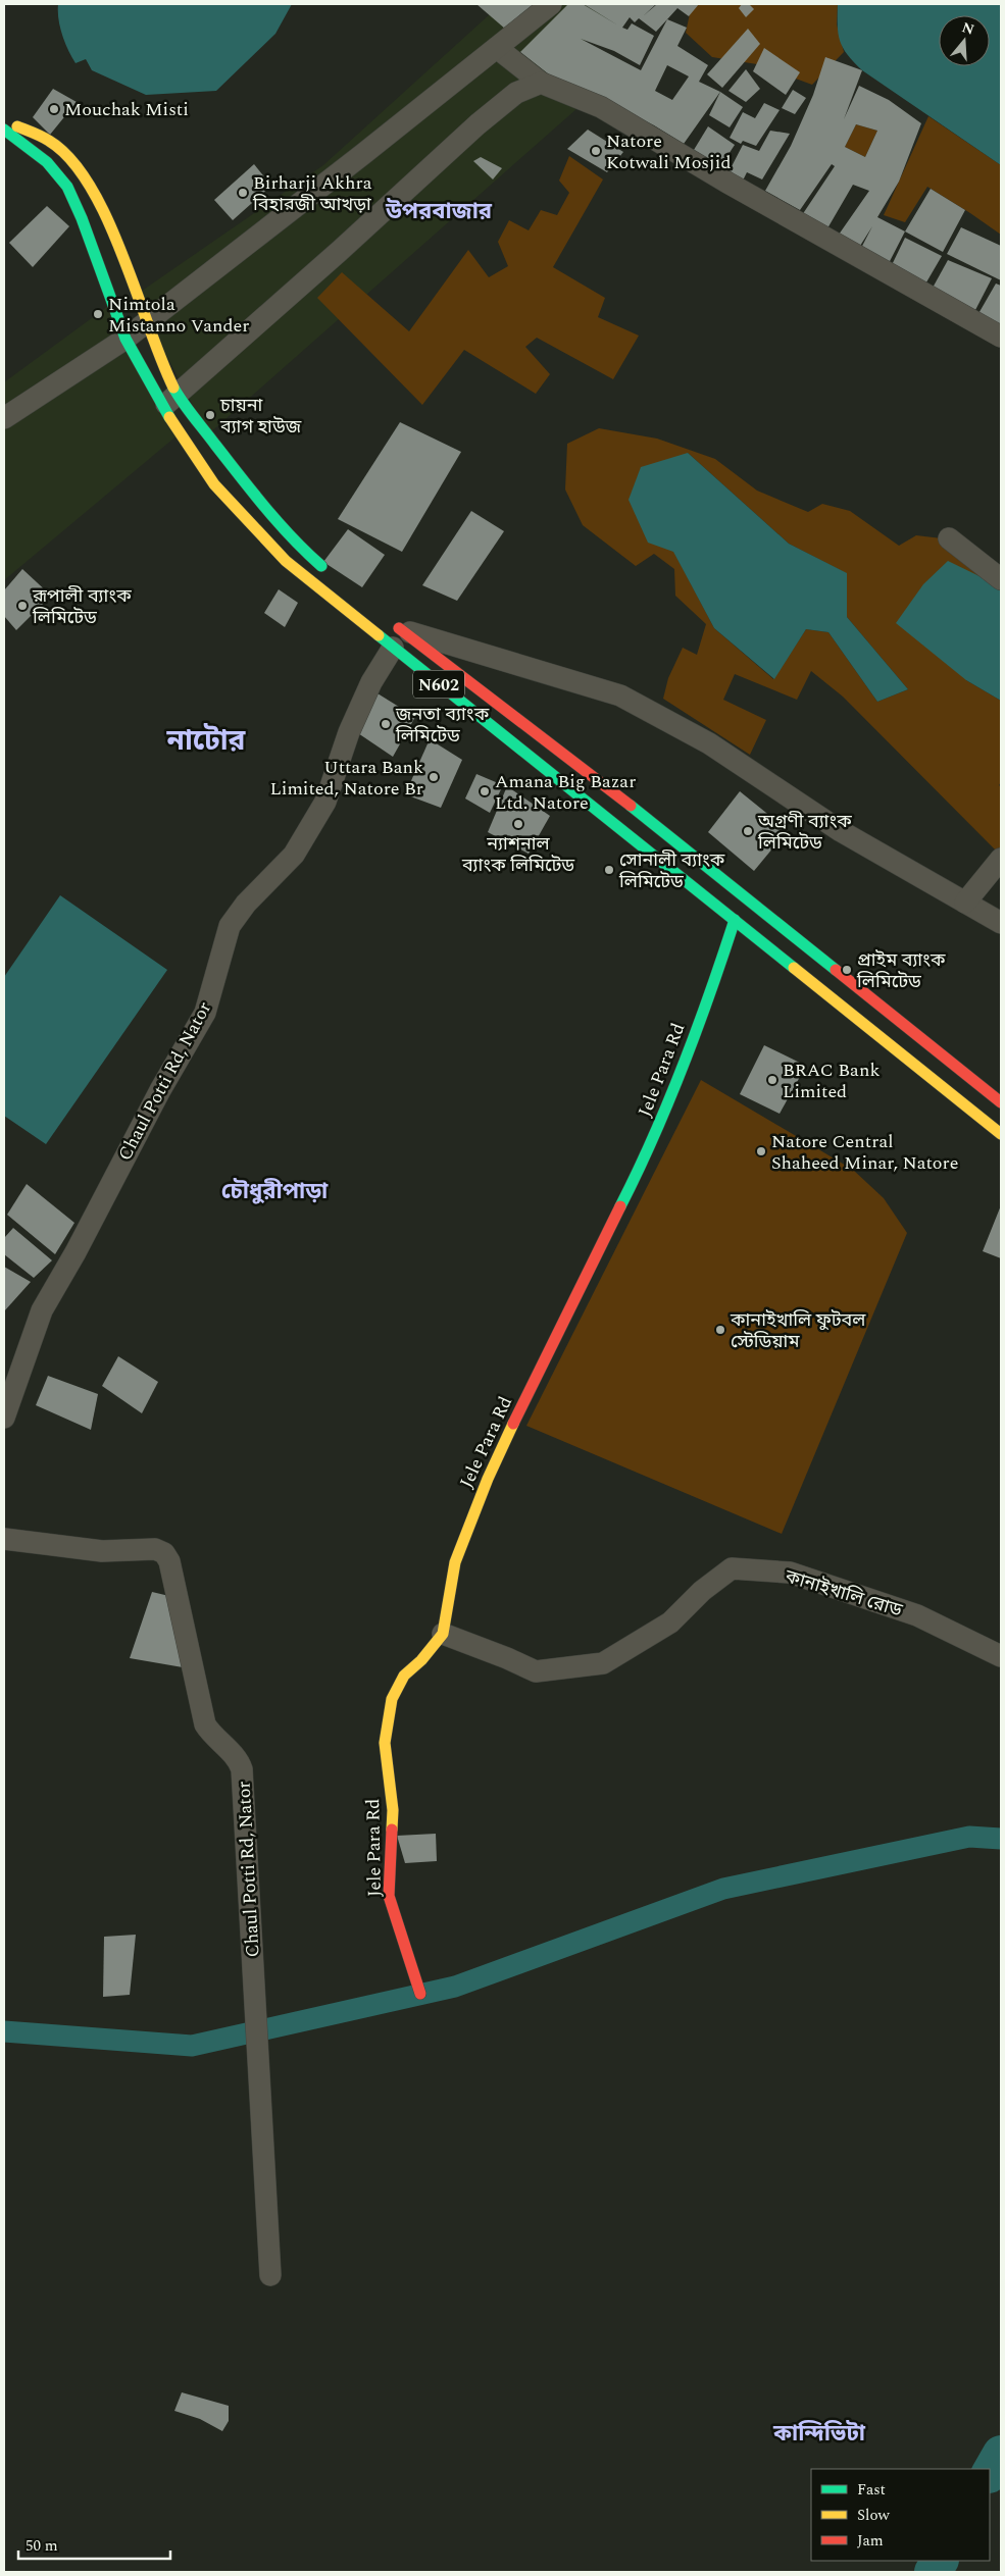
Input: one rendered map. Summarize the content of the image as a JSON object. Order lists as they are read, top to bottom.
{
  "streets": {
    "main road": ["N602", "Jele Para Rd"],
    "street": ["Chaul Potti Rd, Nator", "কানাইখালি রোড"]
  },
  "crossings": [
    ["N602", "Jele Para Rd"],
    ["N602", "Chaul Potti Rd, Nator"],
    ["Jele Para Rd", "কানাইখালি রোড"]
  ],
  "districts": [
    "উপরবাজার",
    "নাটোর",
    "চৌধুরীপাড়া",
    "কান্দিভিটা"
  ],
  "places": [
    "Mouchak Misti",
    "Natore Kotwali Mosjid",
    "Birharji Akhra বিহারজী আখড়া",
    "Nimtola Mistanno Vander",
    "চায়না ব্যাগ হাউজ",
    "রূপালী ব্যাংক লিমিটেড",
    "জনতা ব্যাংক লিমিটেড",
    "Uttara Bank Limited, Natore Br",
    "Amana Big Bazar Ltd. Natore",
    "ন্যাশনাল ব্যাংক লিমিটেড",
    "অগ্রণী ব্যাংক লিমিটেড",
    "সোনালী ব্যাংক লিমিটেড",
    "প্রাইম ব্যাংক লিমিটেড",
    "BRAC Bank Limited",
    "Natore Central Shaheed Minar, Natore",
    "কানাইখালি ফুটবল স্টেডিয়াম"
  ],
  "legend": ["Fast", "Slow", "Jam"],
  "scale_bar": "50 m",
  "north": "top"
}
